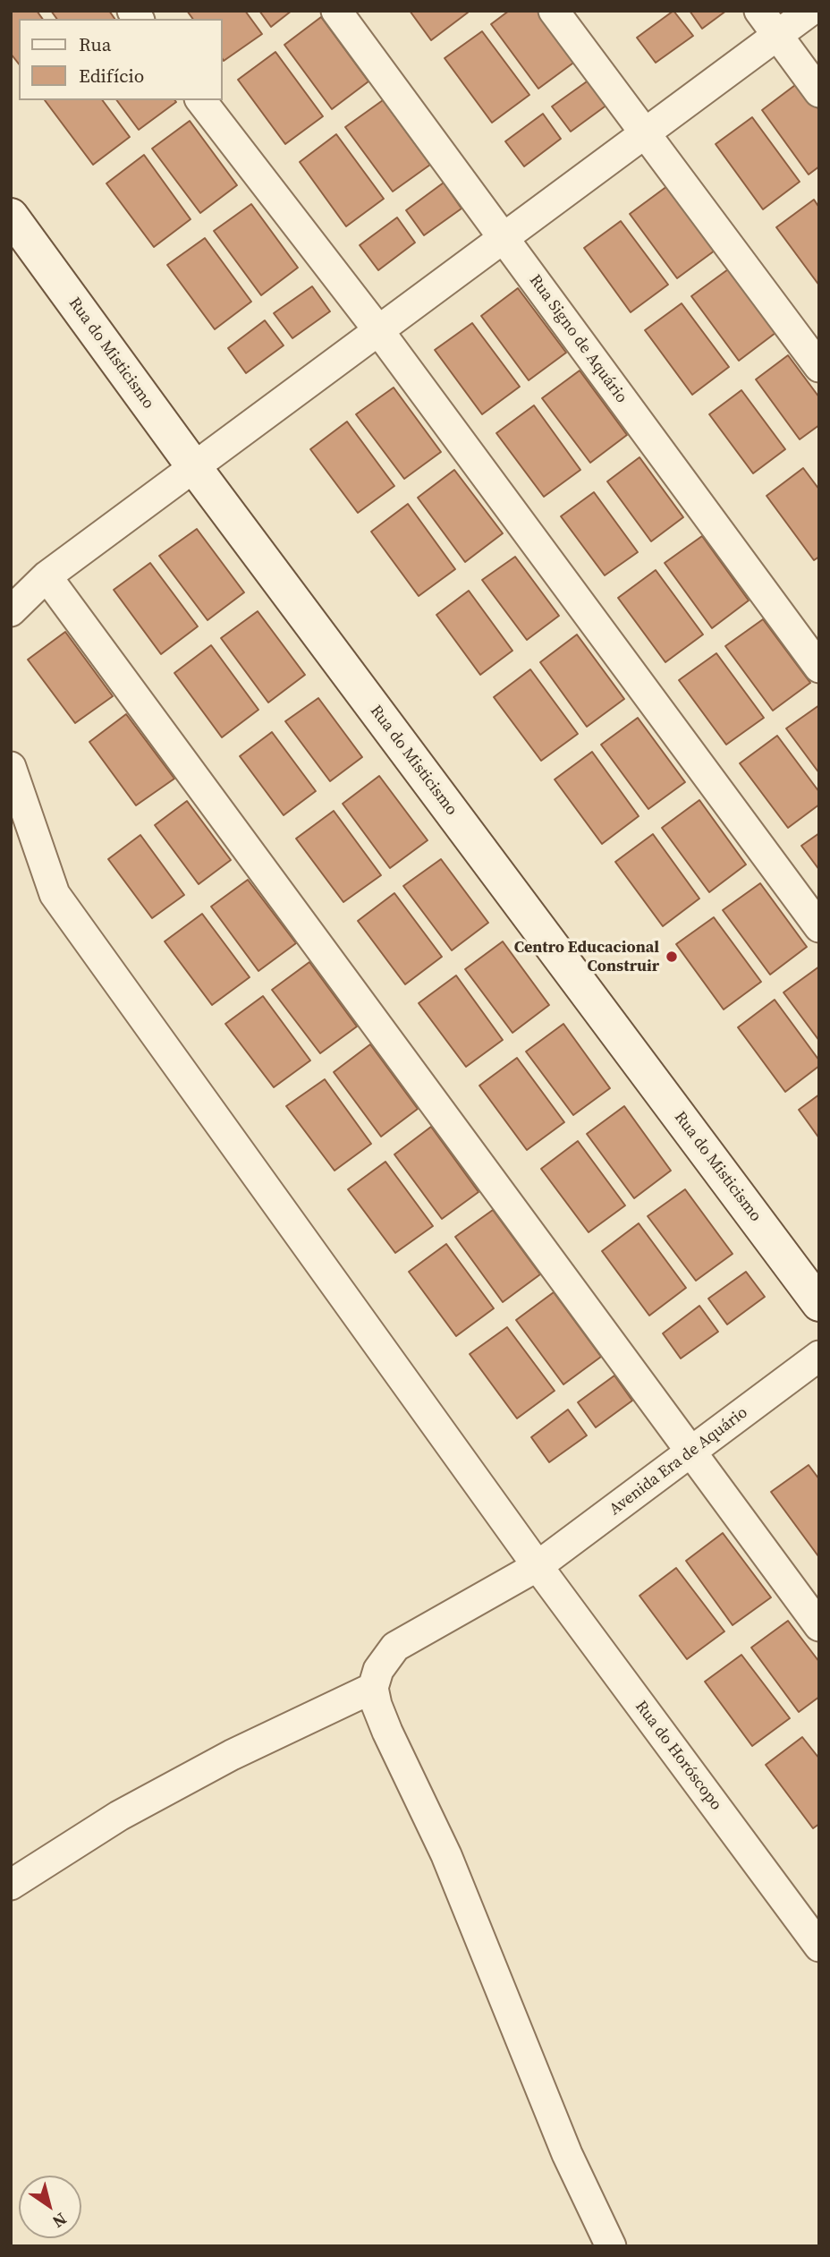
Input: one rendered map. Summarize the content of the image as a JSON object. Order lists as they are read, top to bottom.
{
  "streets": {
    "street": [
      "Rua Signo de Aquário",
      "Rua do Misticismo",
      "Avenida Era de Aquário",
      "Rua do Horóscopo"
    ]
  },
  "crossings": [
    ["Avenida Era de Aquário", "Rua do Horóscopo"]
  ],
  "places": ["Centro Educacional Construir"],
  "legend": ["Rua", "Edifício"],
  "north": "bottom right"
}
